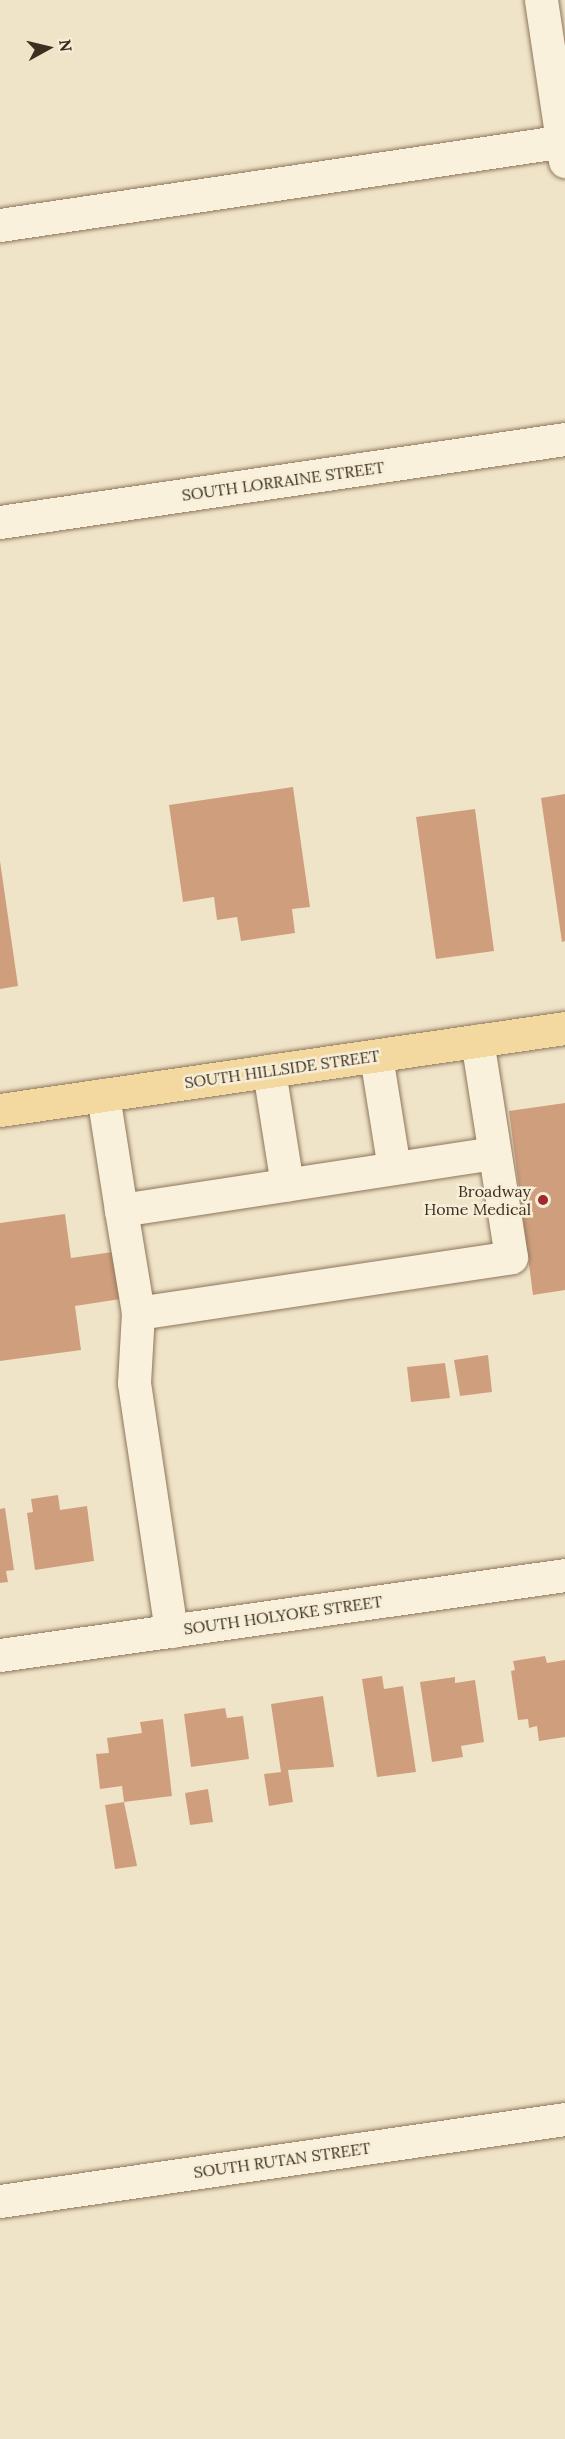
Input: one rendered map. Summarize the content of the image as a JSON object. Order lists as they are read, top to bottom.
{
  "streets": {
    "main road": ["SOUTH HILLSIDE STREET"],
    "street": ["SOUTH LORRAINE STREET", "SOUTH HOLYOKE STREET", "SOUTH RUTAN STREET"]
  },
  "places": ["Broadway Home Medical"],
  "north": "right"
}
